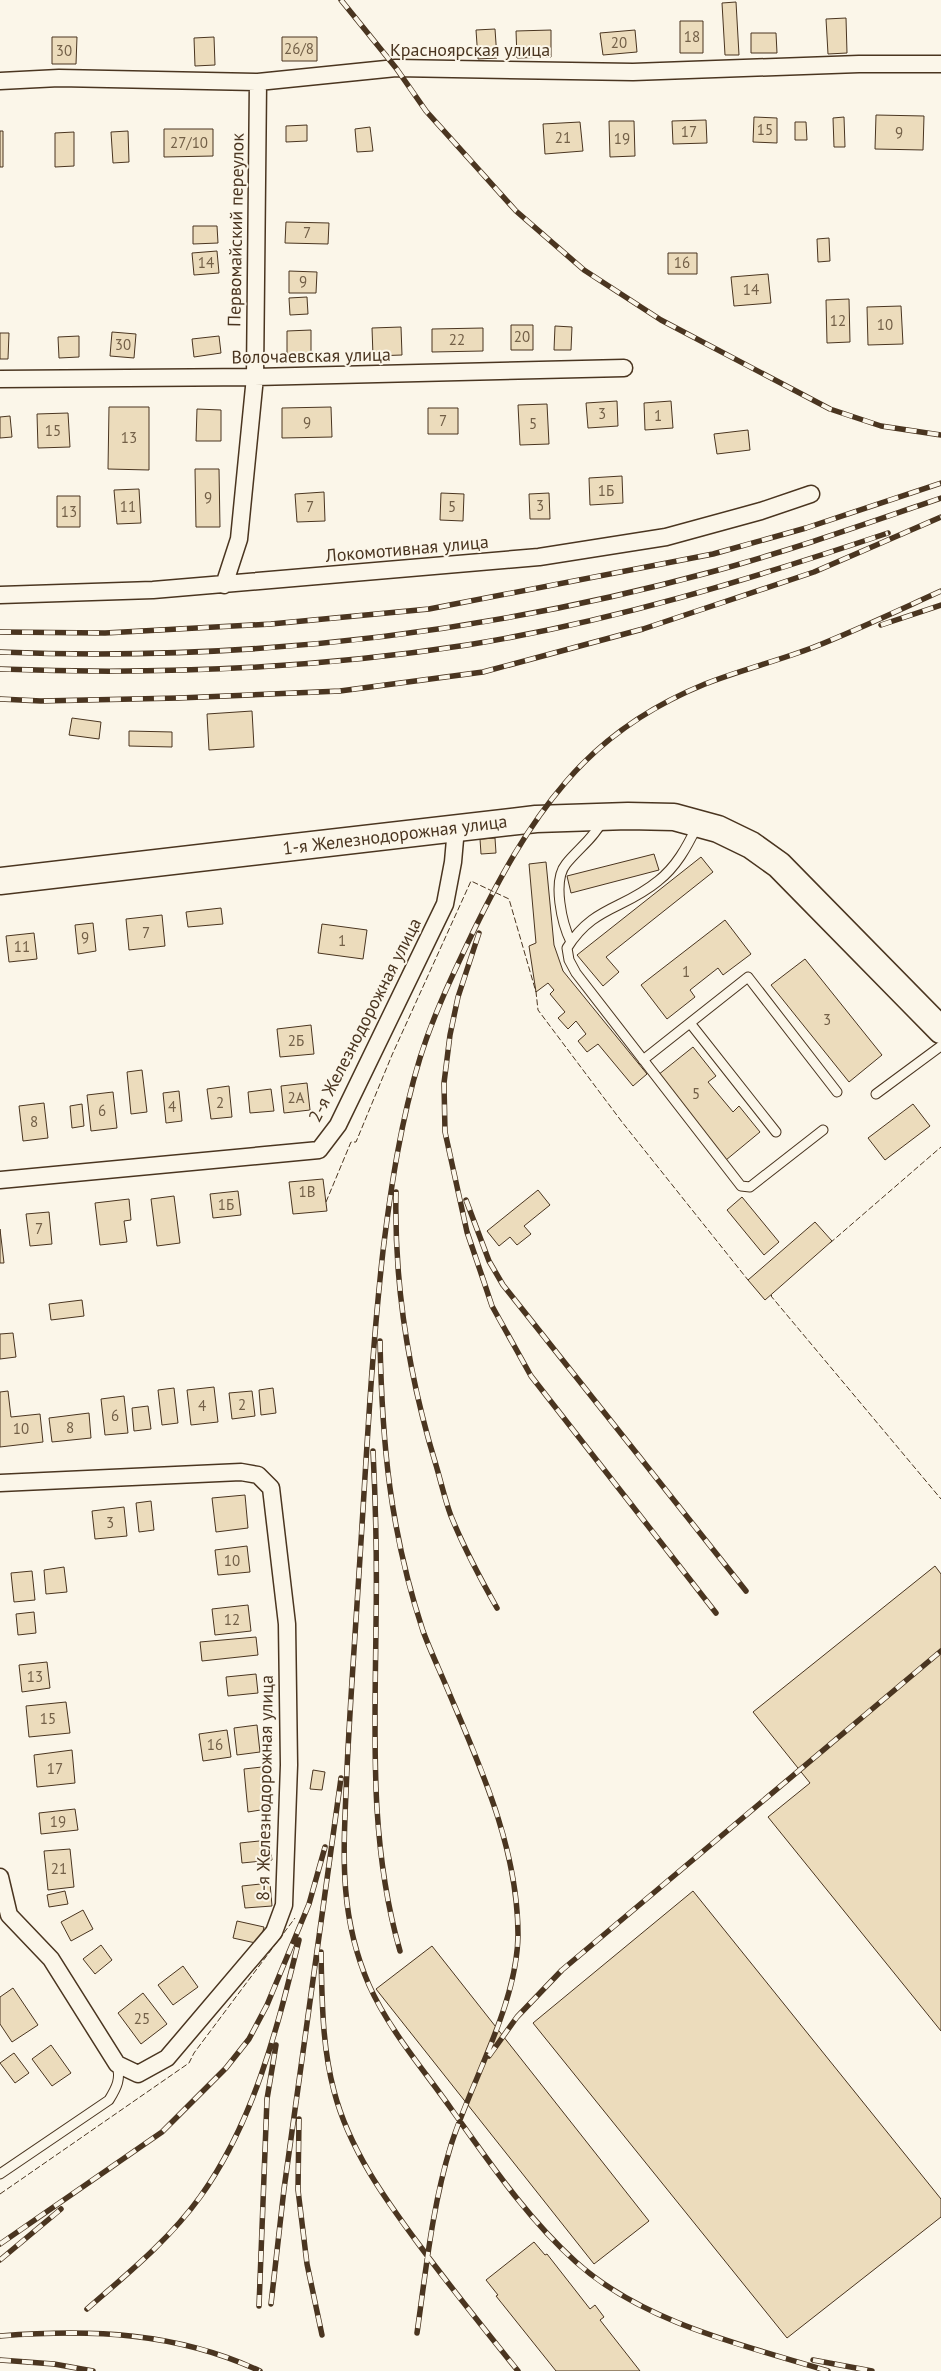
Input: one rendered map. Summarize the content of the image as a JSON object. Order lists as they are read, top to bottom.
{
  "streets": {
    "main road": ["1-я Железнодорожная улица"],
    "street": [
      "Красноярская улица",
      "Первомайский переулок",
      "Волочаевская улица",
      "Локомотивная улица",
      "2-я Железнодорожная улица",
      "8-я Железнодорожная улица"
    ]
  },
  "crossings": [
    ["Красноярская улица", "Первомайский переулок"],
    ["Первомайский переулок", "Волочаевская улица"],
    ["Первомайский переулок", "Локомотивная улица"],
    ["1-я Железнодорожная улица", "2-я Железнодорожная улица"]
  ],
  "house_numbers": [
    "18",
    "20",
    "26/8",
    "30",
    "15",
    "17",
    "9",
    "21",
    "19",
    "27/10",
    "7",
    "14",
    "16",
    "9",
    "14",
    "12",
    "10",
    "20",
    "22",
    "30",
    "3",
    "1",
    "7",
    "9",
    "5",
    "15",
    "13",
    "1Б",
    "9",
    "3",
    "11",
    "7",
    "5",
    "13",
    "7",
    "9",
    "1",
    "11",
    "1",
    "3",
    "2Б",
    "5",
    "2А",
    "2",
    "4",
    "6",
    "8",
    "1В",
    "1Б",
    "7",
    "2",
    "4",
    "6",
    "8",
    "10",
    "3",
    "10",
    "12",
    "13",
    "15",
    "16",
    "17",
    "19",
    "21",
    "25"
  ]
}
